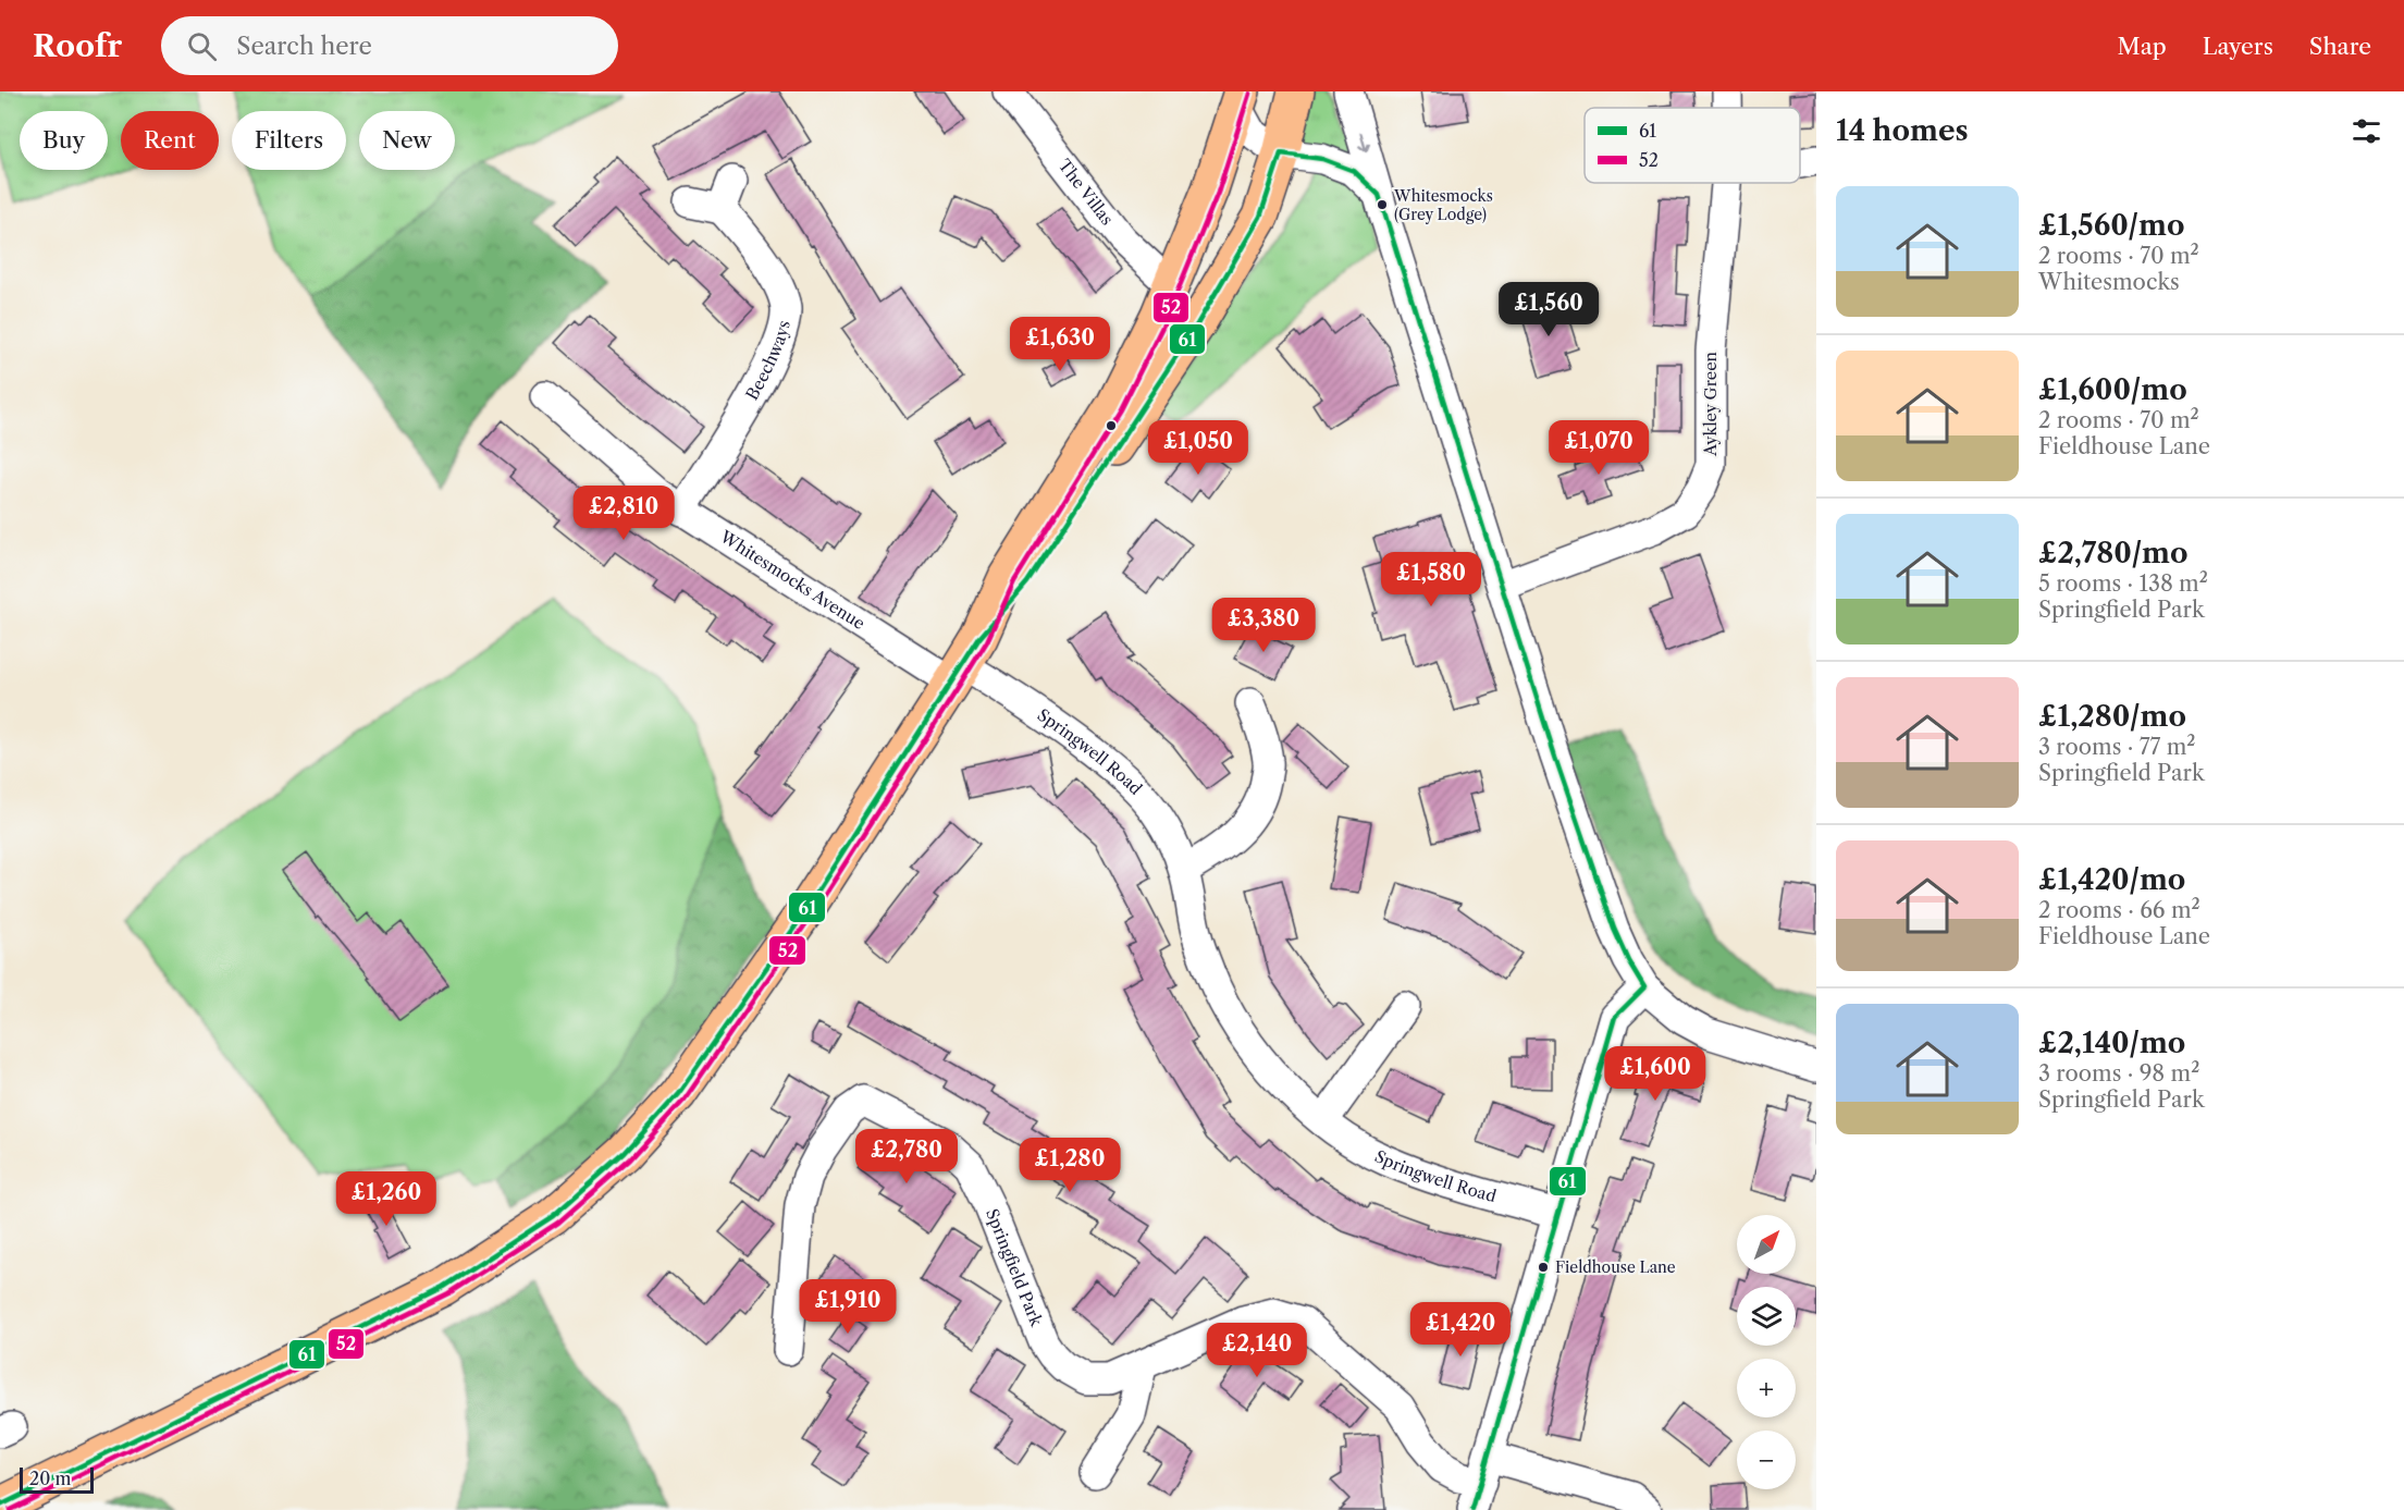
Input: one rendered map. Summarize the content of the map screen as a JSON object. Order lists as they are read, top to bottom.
{
  "streets": {
    "street": [
      "The Villas",
      "Beechways",
      "Aykley Green",
      "Whitesmocks Avenue",
      "Springwell Road",
      "Springfield Park"
    ]
  },
  "crossings": [
    ["Beechways", "Whitesmocks Avenue"],
    ["Whitesmocks Avenue", "Springwell Road"]
  ],
  "places": ["Whitesmocks (Grey Lodge)", "Fieldhouse Lane"],
  "lines": ["transit line 52", "transit line 61"],
  "legend": ["61", "52"],
  "scale_bar": "20 m",
  "north": "top right",
  "page": {
    "header": "Roofr",
    "search": "Search here",
    "nav": ["Map", "Layers", "Share"],
    "heading": "14 homes",
    "chip": [
      "Buy",
      "Rent",
      "Filters",
      "New"
    ],
    "list": [
      {
        "name": "£1,560/mo",
        "note": "2 rooms · 70 m² · Whitesmocks"
      },
      {
        "name": "£1,600/mo",
        "note": "2 rooms · 70 m² · Fieldhouse Lane"
      },
      {
        "name": "£2,780/mo",
        "note": "5 rooms · 138 m² · Springfield Park"
      },
      {
        "name": "£1,280/mo",
        "note": "3 rooms · 77 m² · Springfield Park"
      },
      {
        "name": "£1,420/mo",
        "note": "2 rooms · 66 m² · Fieldhouse Lane"
      },
      {
        "name": "£2,140/mo",
        "note": "3 rooms · 98 m² · Springfield Park"
      }
    ],
    "price": [
      "£1,560",
      "£1,630",
      "£1,050",
      "£1,070",
      "£2,810",
      "£1,580",
      "£3,380",
      "£1,600",
      "£2,780",
      "£1,280",
      "£1,260",
      "£1,910",
      "£1,420",
      "£2,140"
    ],
    "map_buttons": ["+", "−"],
    "scale": "20 m"
  }
}
